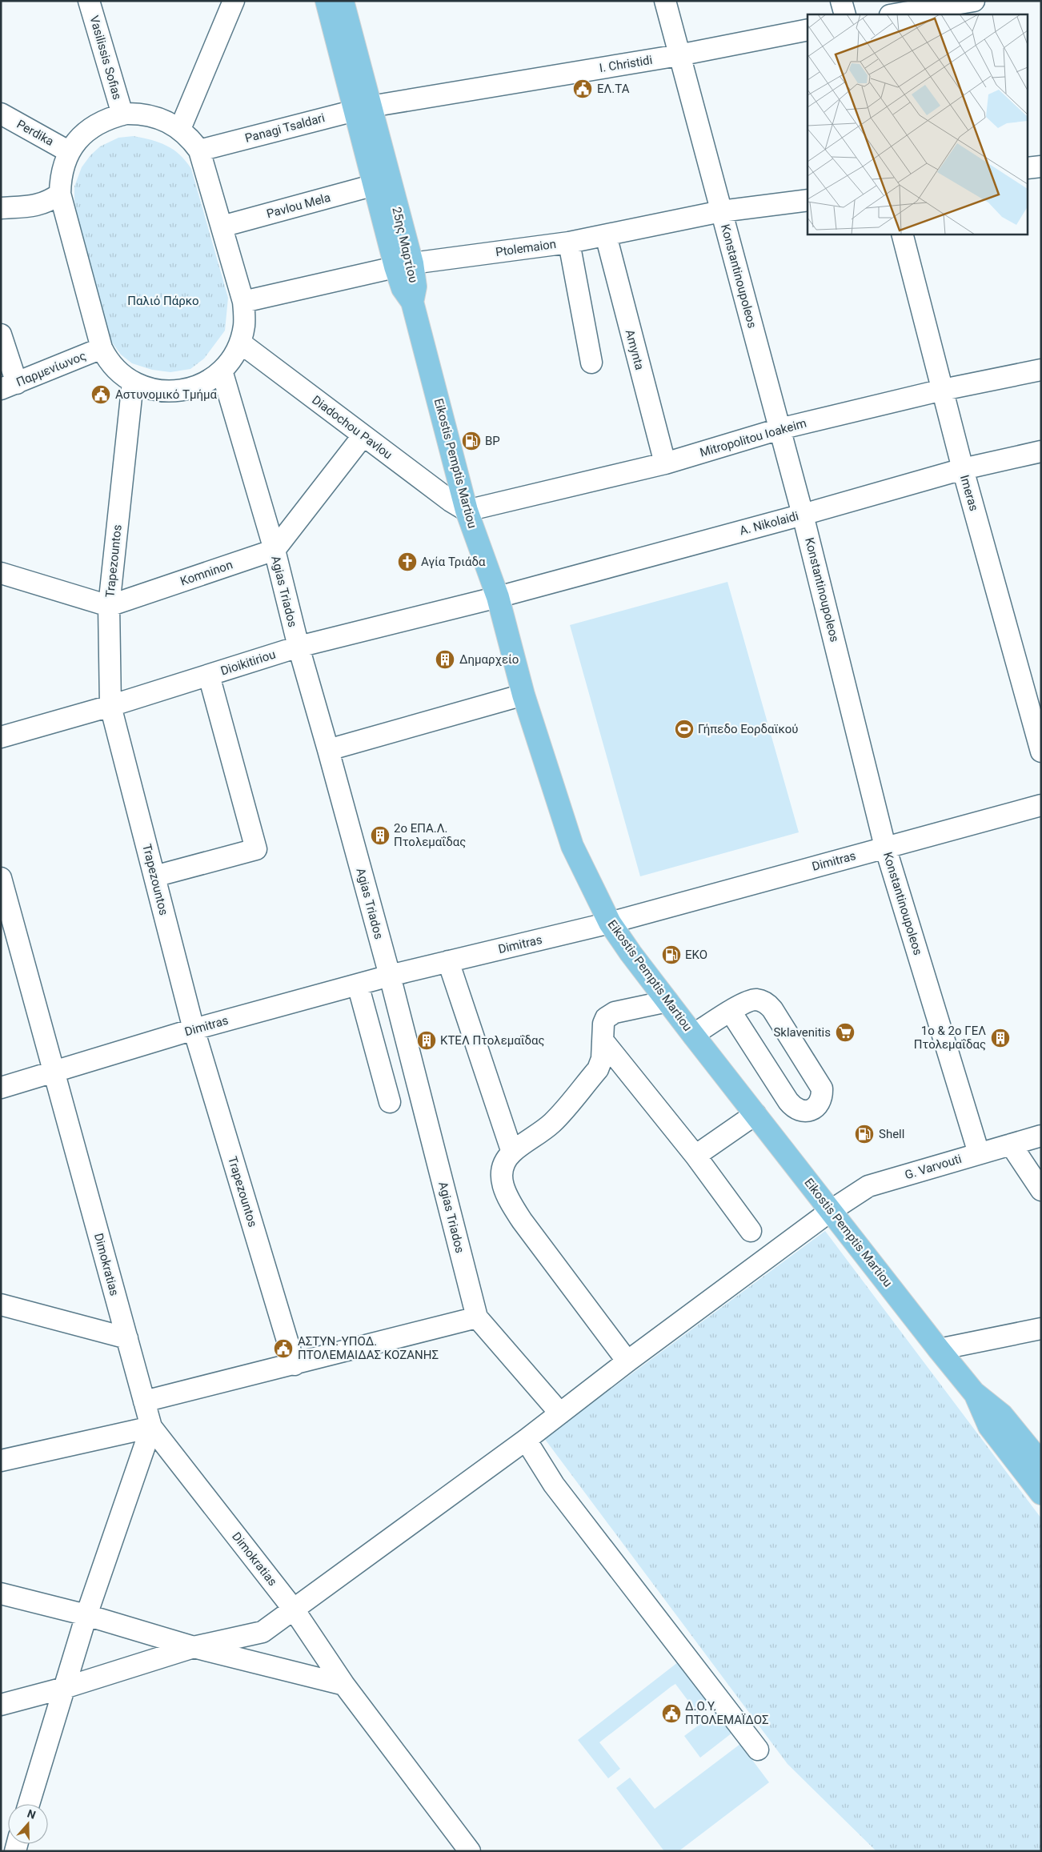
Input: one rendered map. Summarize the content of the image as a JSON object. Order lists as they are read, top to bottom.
{
  "streets": {
    "main road": ["25ης Μαρτίου", "Eikostis Pemptis Martiou"],
    "street": [
      "Vasilissis Sofias",
      "I. Christidi",
      "Panagi Tsaldari",
      "Perdika",
      "Pavlou Mela",
      "Ptolemaion",
      "Konstantinoupoleos",
      "Amynta",
      "Παρμενίωνος",
      "Diadochou Pavlou",
      "Mitropolitou Ioakeim",
      "Imeras",
      "A. Nikolaidi",
      "Trapezountos",
      "Komninon",
      "Agias Triados",
      "Dioikitiriou",
      "Dimitras",
      "G. Varvouti",
      "Dimokratias"
    ]
  },
  "crossings": [
    ["I. Christidi", "Panagi Tsaldari"],
    ["I. Christidi", "25ης Μαρτίου"],
    ["I. Christidi", "Konstantinoupoleos"],
    ["Panagi Tsaldari", "25ης Μαρτίου"],
    ["Pavlou Mela", "25ης Μαρτίου"],
    ["25ης Μαρτίου", "Ptolemaion"],
    ["25ης Μαρτίου", "Eikostis Pemptis Martiou"],
    ["Ptolemaion", "Konstantinoupoleos"],
    ["Ptolemaion", "Amynta"],
    ["Konstantinoupoleos", "Mitropolitou Ioakeim"],
    ["Konstantinoupoleos", "A. Nikolaidi"],
    ["Konstantinoupoleos", "Dimitras"],
    ["Konstantinoupoleos", "G. Varvouti"],
    ["Amynta", "Mitropolitou Ioakeim"],
    ["Diadochou Pavlou", "Mitropolitou Ioakeim"],
    ["Diadochou Pavlou", "Eikostis Pemptis Martiou"],
    ["Mitropolitou Ioakeim", "Eikostis Pemptis Martiou"],
    ["Mitropolitou Ioakeim", "Imeras"],
    ["Eikostis Pemptis Martiou", "A. Nikolaidi"],
    ["Eikostis Pemptis Martiou", "Dioikitiriou"],
    ["Eikostis Pemptis Martiou", "Dimitras"],
    ["Eikostis Pemptis Martiou", "G. Varvouti"],
    ["Imeras", "A. Nikolaidi"],
    ["A. Nikolaidi", "Dioikitiriou"],
    ["Trapezountos", "Komninon"],
    ["Trapezountos", "Dioikitiriou"],
    ["Trapezountos", "Dimitras"],
    ["Komninon", "Agias Triados"],
    ["Agias Triados", "Dioikitiriou"],
    ["Agias Triados", "Dimitras"],
    ["Agias Triados", "G. Varvouti"],
    ["Dimitras", "Dimokratias"],
    ["G. Varvouti", "Dimokratias"]
  ],
  "parks": ["Παλιό Πάρκο"],
  "places": {
    "public building": [
      "ΕΛ.ΤΑ",
      "Αστυνομικό Τμήμα",
      "ΑΣΤΥΝ. ΥΠΟΔ. ΠΤΟΛΕΜΑΙΔΑΣ ΚΟΖΑΝΗΣ",
      "Δ.Ο.Υ. ΠΤΟΛΕΜΑΪΔΟΣ"
    ],
    "fuel station": ["BP", "EKO", "Shell"],
    "church": ["Αγία Τριάδα"],
    "building": [
      "Δημαρχείο",
      "2ο ΕΠΑ.Λ. Πτολεμαΐδας",
      "1ο & 2ο ΓΕΛ Πτολεμαΐδας",
      "ΚΤΕΛ Πτολεμαΐδας"
    ],
    "sports": ["Γήπεδο Εορδαϊκού"],
    "supermarket": ["Sklavenitis"]
  },
  "north": "top"
}
